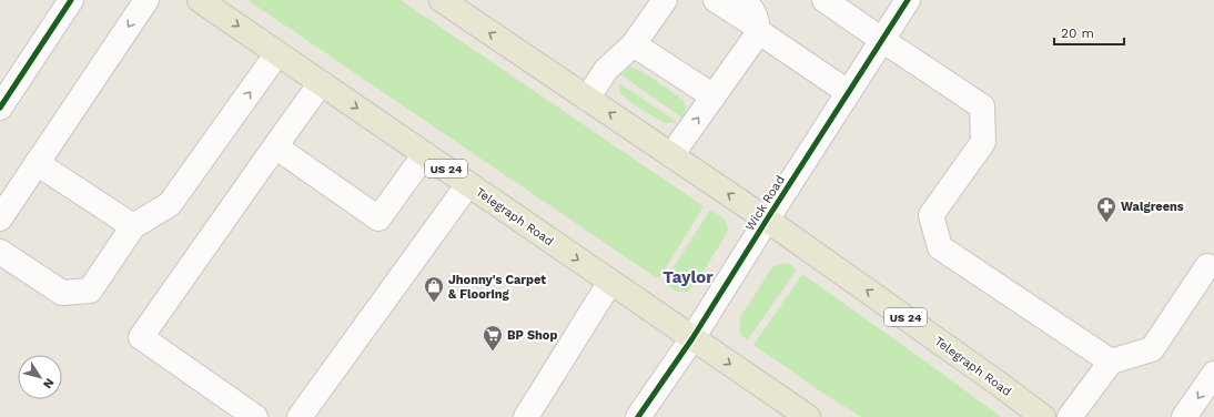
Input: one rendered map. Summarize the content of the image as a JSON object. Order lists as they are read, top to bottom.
{
  "streets": {
    "main road": ["US 24", "Telegraph Road"],
    "street": ["Wick Road"]
  },
  "crossings": [
    ["Wick Road", "Telegraph Road"]
  ],
  "districts": ["Taylor"],
  "places": {
    "pharmacy": ["Walgreens"],
    "shop": ["Jhonny's Carpet & Flooring"],
    "supermarket": ["BP Shop"]
  },
  "scale_bar": "20 m",
  "north": "bottom right"
}
